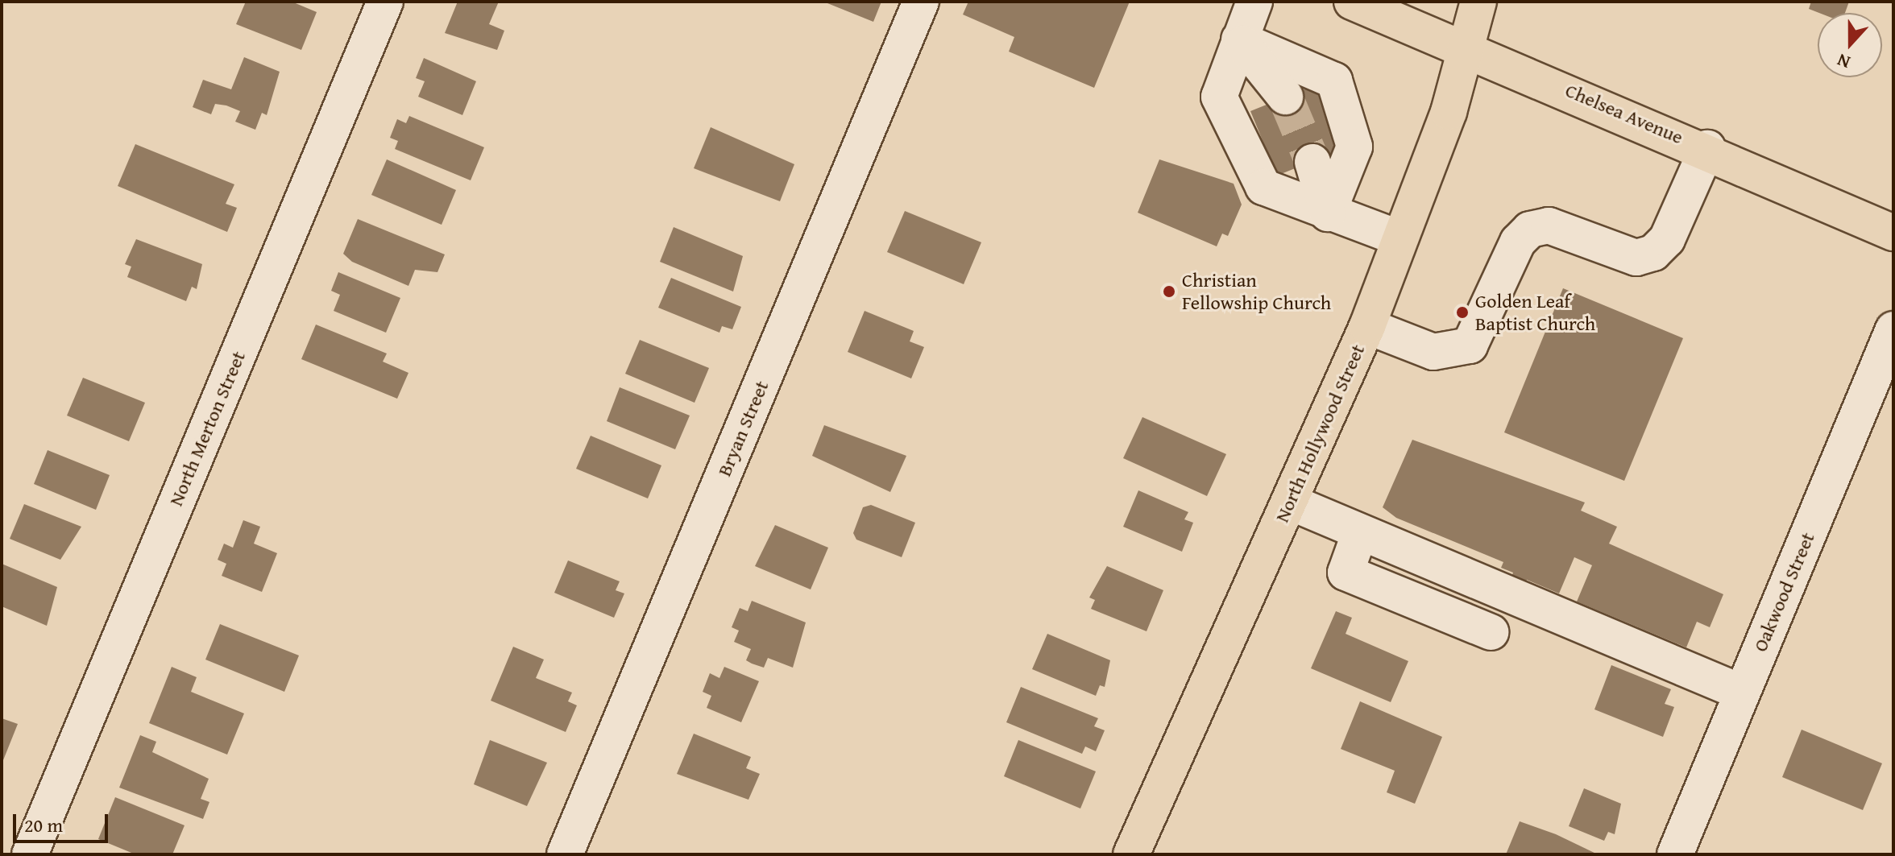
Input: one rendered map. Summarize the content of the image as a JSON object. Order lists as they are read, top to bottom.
{
  "streets": {
    "main road": ["Chelsea Avenue", "North Hollywood Street"],
    "street": ["North Merton Street", "Bryan Street", "Oakwood Street"]
  },
  "crossings": [
    ["Chelsea Avenue", "North Hollywood Street"]
  ],
  "places": ["Christian Fellowship Church", "Golden Leaf Baptist Church"],
  "scale_bar": "20 m",
  "north": "bottom"
}
